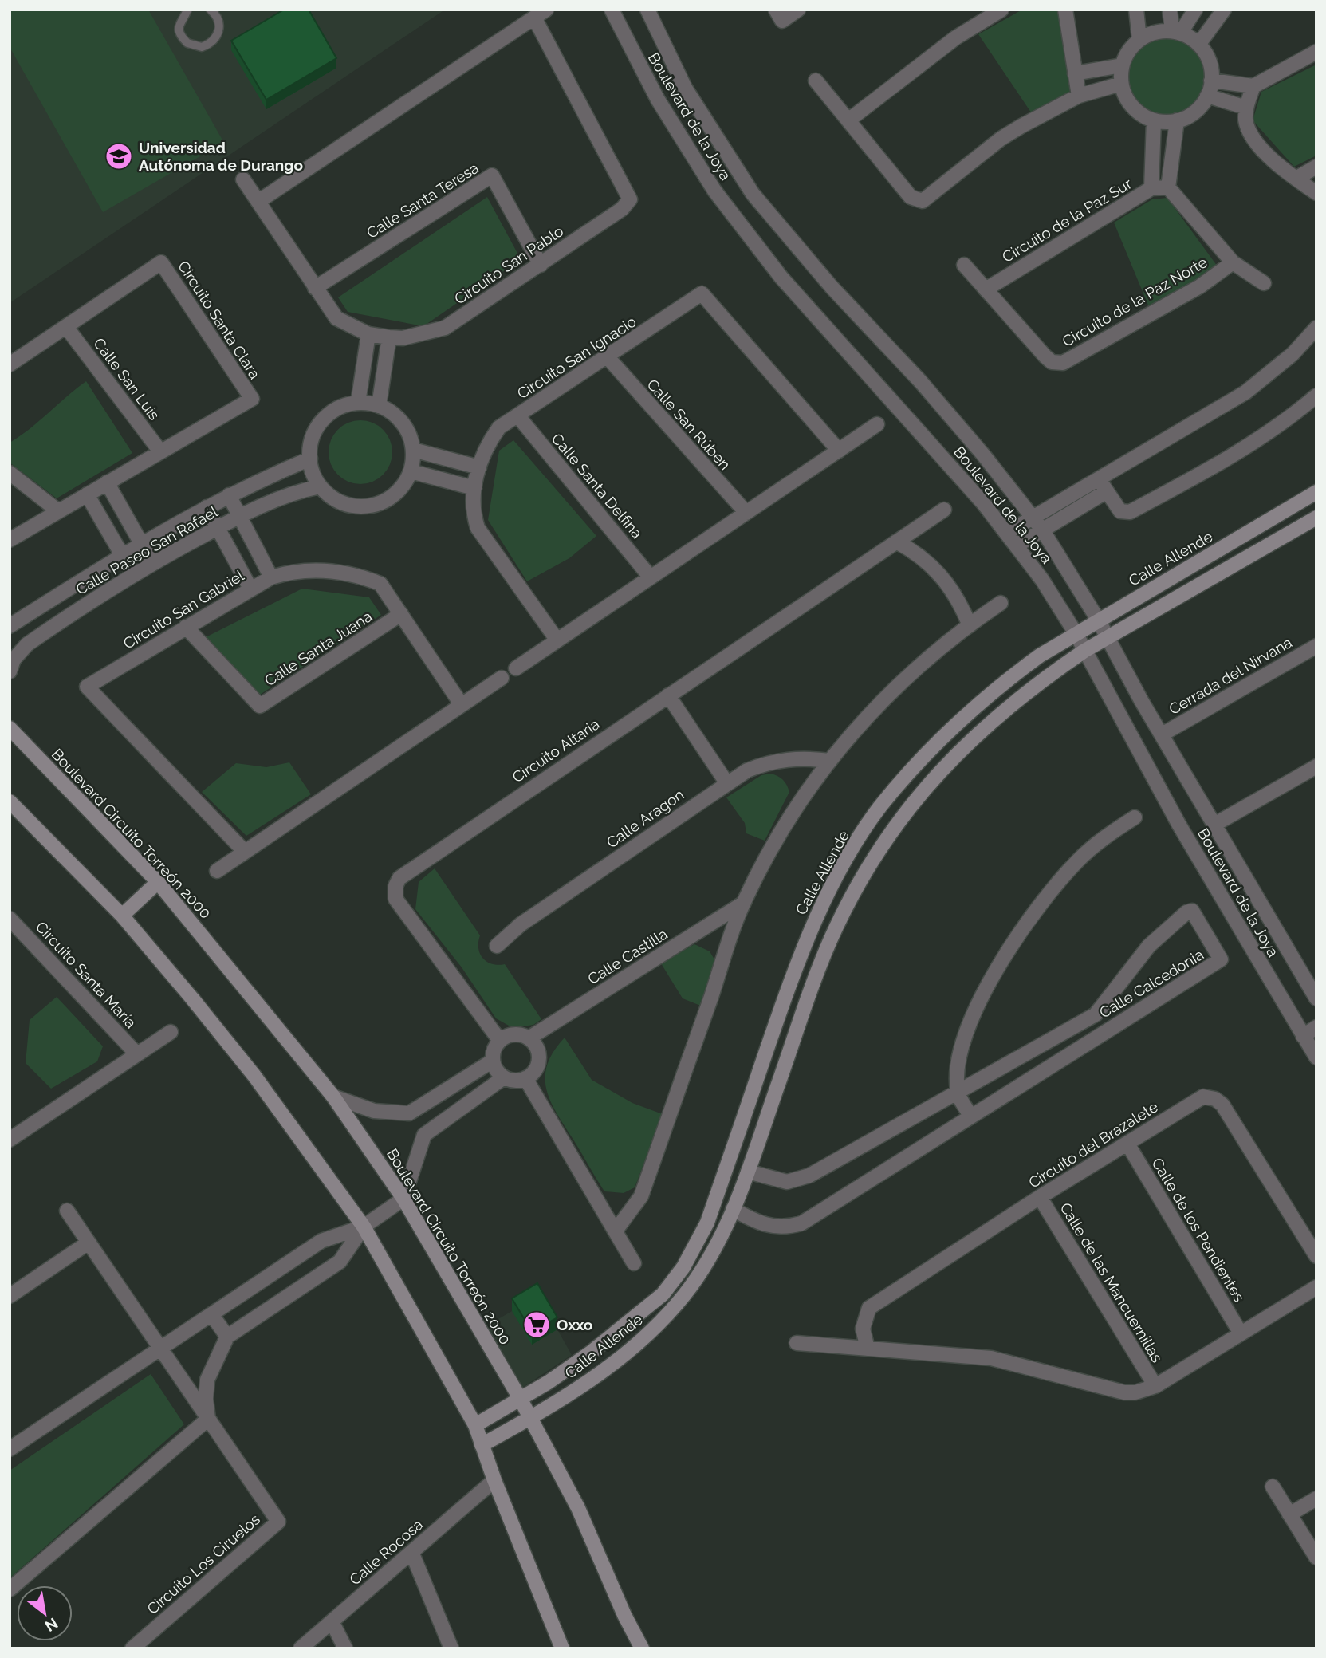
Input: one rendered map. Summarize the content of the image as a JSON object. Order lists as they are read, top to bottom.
{
  "streets": {
    "street": [
      "Boulevard de la Joya",
      "Calle Santa Teresa",
      "Circuito de la Paz Sur",
      "Circuito San Pablo",
      "Circuito de la Paz Norte",
      "Circuito Santa Clara",
      "Circuito San Ignacio",
      "Calle San Luis",
      "Calle San Rúben",
      "Calle Santa Delfina",
      "Calle Paseo San Rafaél",
      "Calle Allende",
      "Circuito San Gabriel",
      "Calle Santa Juana",
      "Cerrada del Nirvana",
      "Circuito Altaria",
      "Calle Aragon",
      "Boulevard Circuito Torreón 2000",
      "Calle Castilla",
      "Circuito Santa María",
      "Calle Calcedonia",
      "Circuito del Brazalete",
      "Calle de los Pendientes",
      "Calle de las Mancuernillas",
      "Calle Rocosa",
      "Circuito Los Ciruelos"
    ]
  },
  "crossings": [
    ["Boulevard de la Joya", "Calle Allende"],
    ["Boulevard de la Joya", "Cerrada del Nirvana"],
    ["Calle Santa Teresa", "Circuito San Pablo"],
    ["Circuito de la Paz Sur", "Circuito de la Paz Norte"],
    ["Circuito Santa Clara", "Calle San Luis"],
    ["Circuito San Ignacio", "Calle San Rúben"],
    ["Circuito San Ignacio", "Calle Santa Delfina"],
    ["Calle Allende", "Boulevard Circuito Torreón 2000"],
    ["Calle Allende", "Calle Calcedonia"],
    ["Circuito San Gabriel", "Calle Santa Juana"],
    ["Circuito Altaria", "Calle Castilla"],
    ["Circuito del Brazalete", "Calle de los Pendientes"],
    ["Circuito del Brazalete", "Calle de las Mancuernillas"]
  ],
  "places": {
    "school or university": ["Universidad Autónoma de Durango"],
    "supermarket": ["Oxxo"]
  },
  "north": "bottom right"
}
